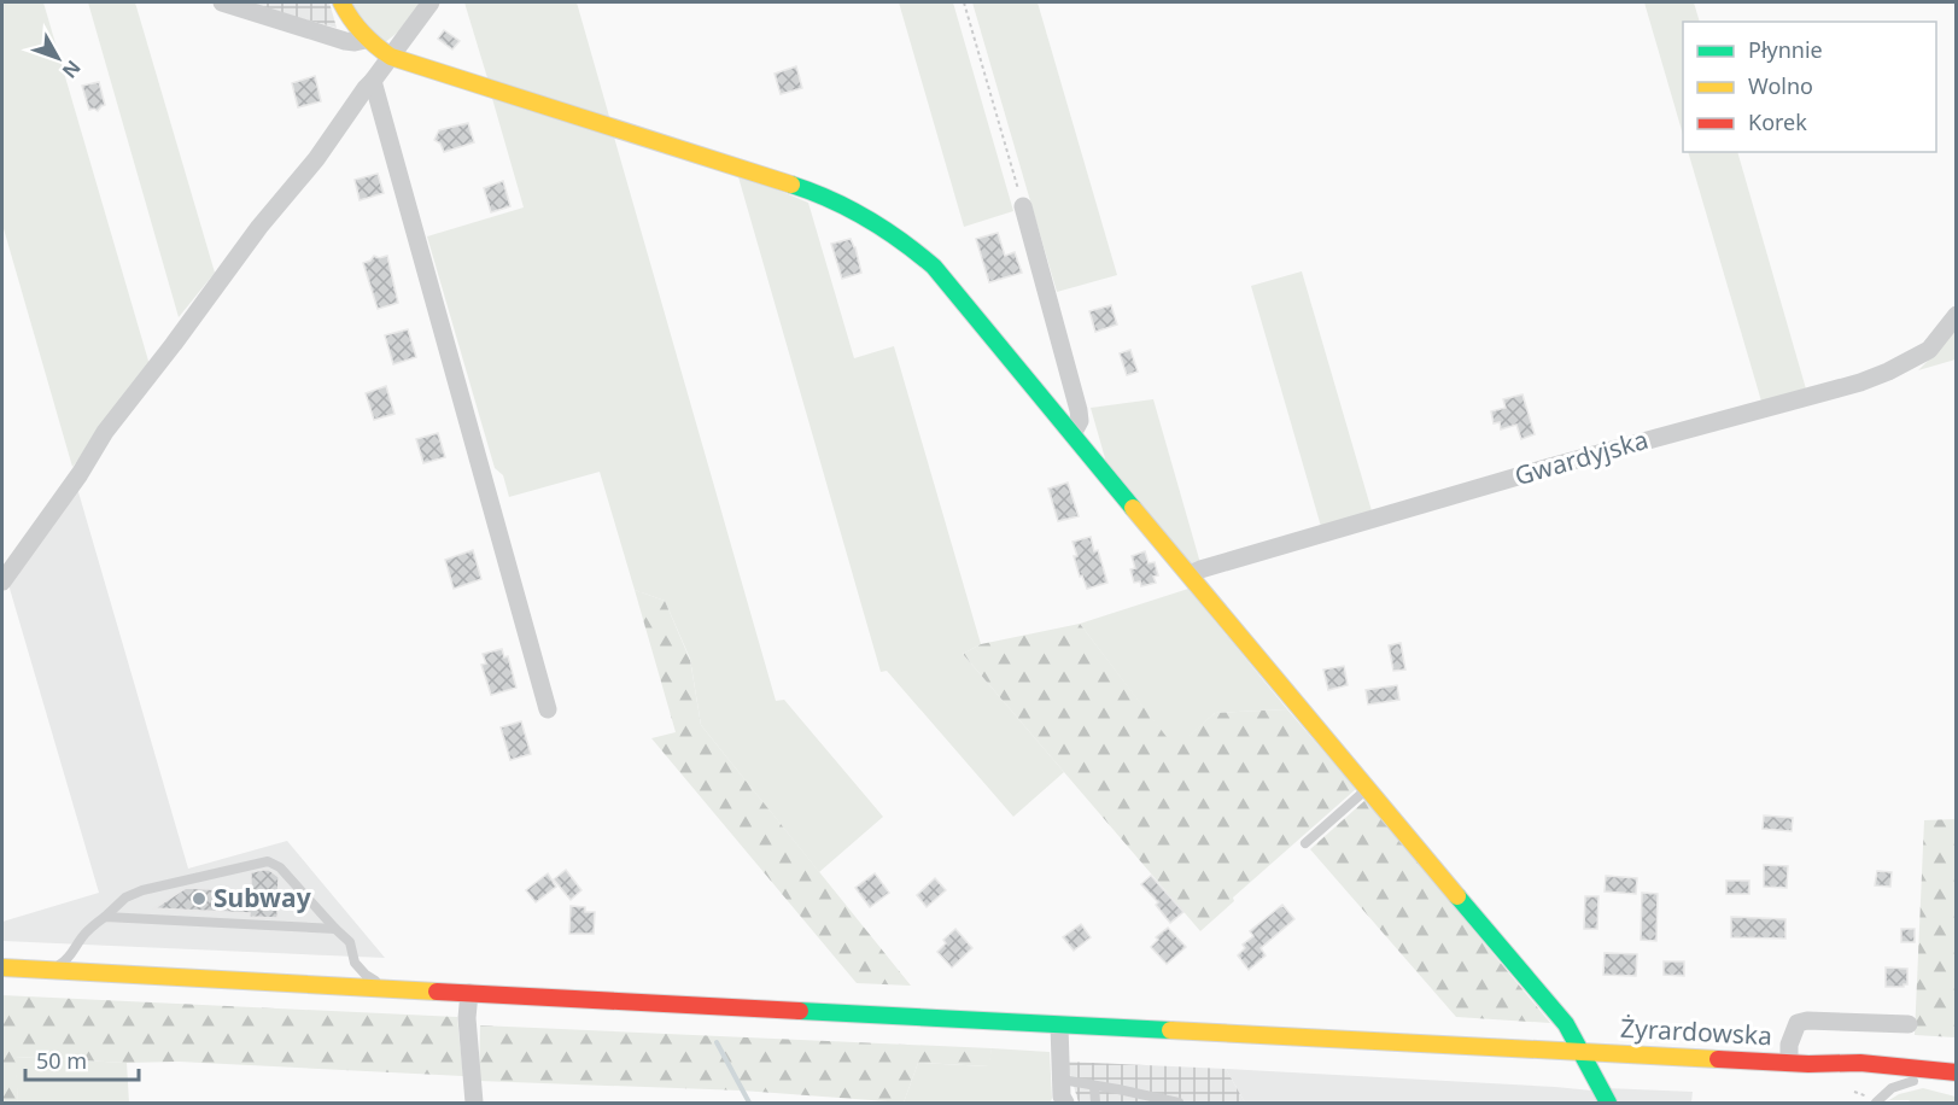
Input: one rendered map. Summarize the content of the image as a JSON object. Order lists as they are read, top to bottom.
{
  "streets": {
    "main road": ["Żyrardowska"],
    "street": ["Gwardyjska"]
  },
  "places": ["Subway"],
  "legend": ["Płynnie", "Wolno", "Korek"],
  "scale_bar": "50 m",
  "north": "bottom right"
}
